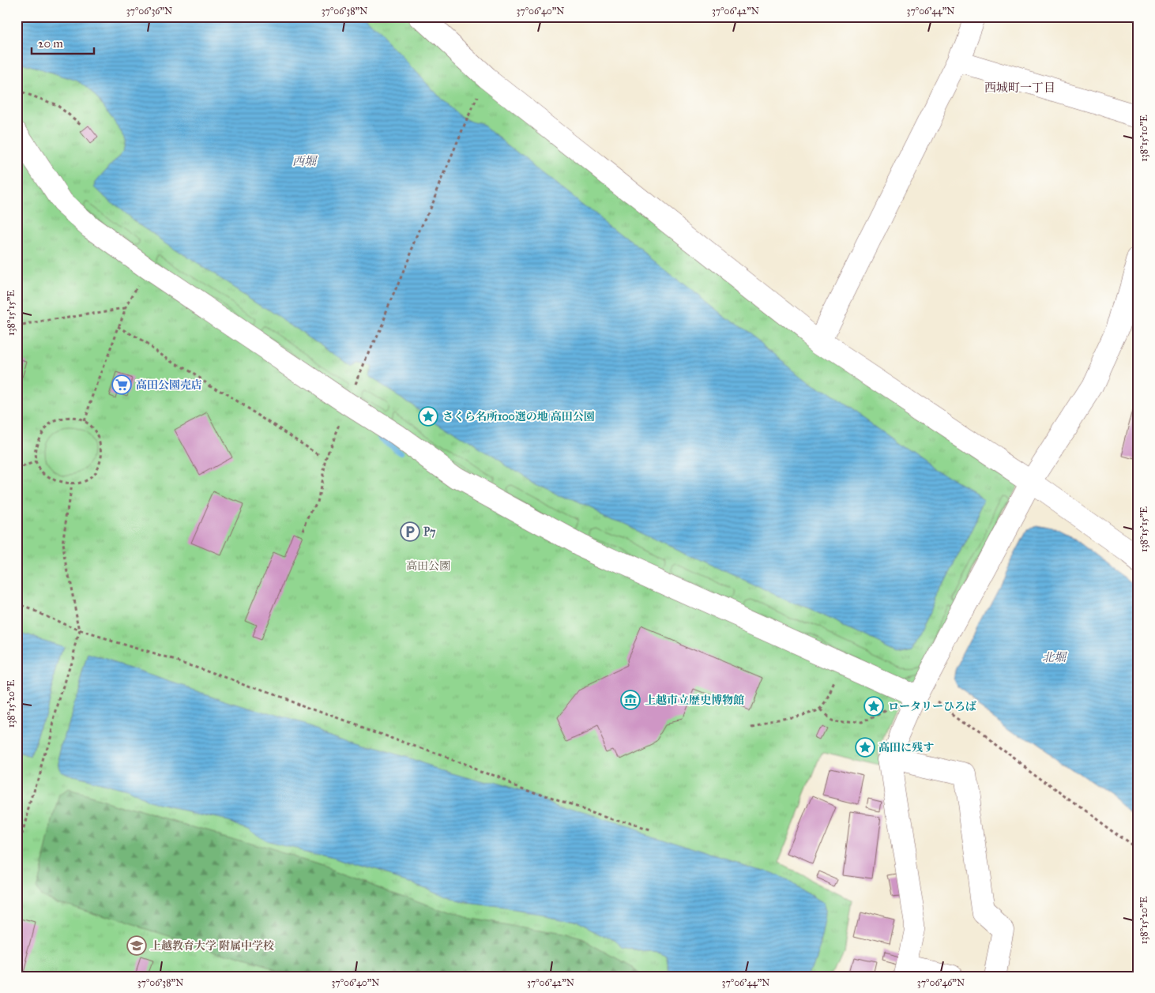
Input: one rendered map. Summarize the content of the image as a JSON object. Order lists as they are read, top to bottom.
{
  "districts": ["西城町一丁目"],
  "water": ["西堀", "北堀"],
  "parks": ["高田公園"],
  "places": {
    "supermarket": ["高田公園売店"],
    "place": ["さくら名所100選の地 高田公園", "ロータリーひろば", "髙田に残す"],
    "parking": ["P7"],
    "museum": ["上越市立歴史博物館"],
    "school or university": ["上越教育大学 附属中学校"]
  },
  "scale_bar": "20 m",
  "coordinates": [
    "37°06'36\"N",
    "37°06'38\"N",
    "37°06'40\"N",
    "37°06'42\"N",
    "37°06'44\"N",
    "138°15'10\"E",
    "138°15'15\"E",
    "138°15'20\"E",
    "37°06'46\"N"
  ]
}
